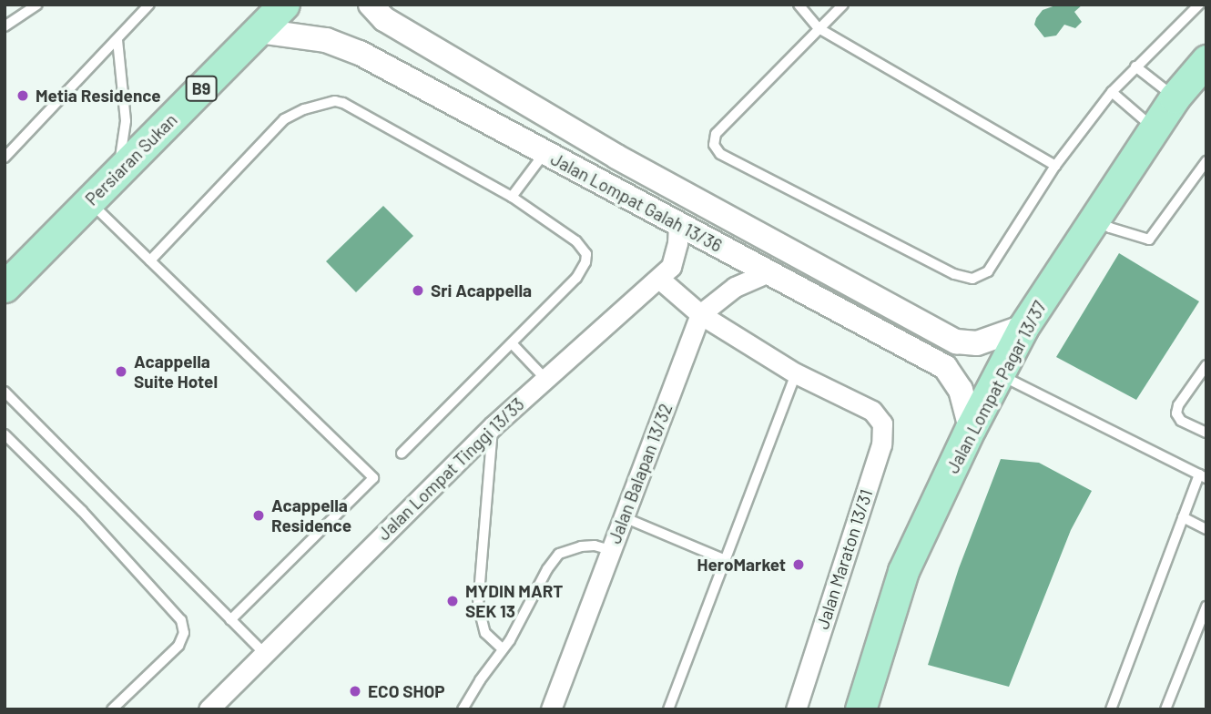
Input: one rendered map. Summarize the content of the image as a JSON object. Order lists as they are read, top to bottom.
{
  "streets": {
    "main road": ["B9", "Persiaran Sukan", "Jalan Lompat Pagar 13/37"],
    "street": [
      "Jalan Lompat Galah 13/36",
      "Jalan Lompat Tinggi 13/33",
      "Jalan Balapan 13/32",
      "Jalan Maraton 13/31"
    ]
  },
  "crossings": [
    ["Persiaran Sukan", "Jalan Lompat Galah 13/36"],
    ["Jalan Lompat Galah 13/36", "Jalan Lompat Pagar 13/37"],
    ["Jalan Lompat Galah 13/36", "Jalan Lompat Tinggi 13/33"]
  ],
  "places": [
    "Metia Residence",
    "Sri Acappella",
    "Acappella Suite Hotel",
    "Acappella Residence",
    "HeroMarket",
    "MYDIN MART SEK 13",
    "ECO SHOP"
  ]
}
